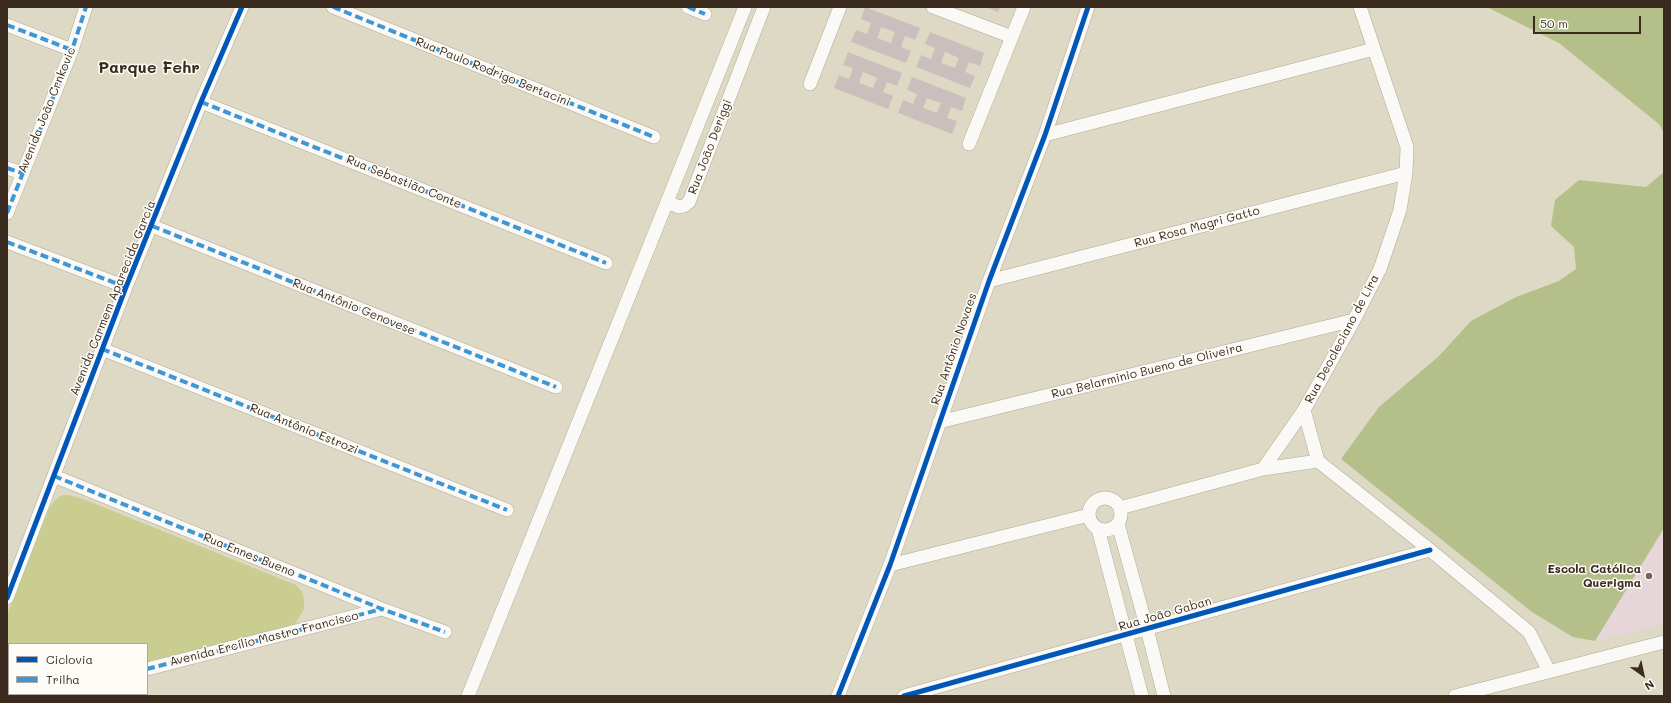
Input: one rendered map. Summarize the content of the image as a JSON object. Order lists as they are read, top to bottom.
{
  "streets": {
    "street": [
      "Rua Paulo Rodrigo Bertacini",
      "Avenida João Crnkovic",
      "Rua João Deriggi",
      "Rua Sebastião Conte",
      "Rua Rosa Magri Gatto",
      "Avenida Carmem Aparecida Garcia",
      "Rua Antônio Genovese",
      "Rua Deocleciano de Lira",
      "Rua Antônio Novaes",
      "Rua Belarminio Bueno de Oliveira",
      "Rua Antônio Estrozi",
      "Rua Ennes Bueno",
      "Rua João Gaban",
      "Avenida Ercílio Mastro Francisco"
    ]
  },
  "crossings": [
    ["Rua Sebastião Conte", "Avenida Carmem Aparecida Garcia"],
    ["Rua Rosa Magri Gatto", "Rua Deocleciano de Lira"],
    ["Rua Rosa Magri Gatto", "Rua Antônio Novaes"],
    ["Avenida Carmem Aparecida Garcia", "Rua Antônio Genovese"],
    ["Avenida Carmem Aparecida Garcia", "Rua Antônio Estrozi"],
    ["Avenida Carmem Aparecida Garcia", "Rua Ennes Bueno"],
    ["Rua Deocleciano de Lira", "Rua Belarminio Bueno de Oliveira"],
    ["Rua Antônio Novaes", "Rua Belarminio Bueno de Oliveira"],
    ["Rua Ennes Bueno", "Avenida Ercílio Mastro Francisco"]
  ],
  "districts": ["Parque Fehr"],
  "places": ["Escola Católica Querigma"],
  "legend": ["Ciclovia", "Trilha"],
  "scale_bar": "50 m",
  "north": "bottom right"
}
